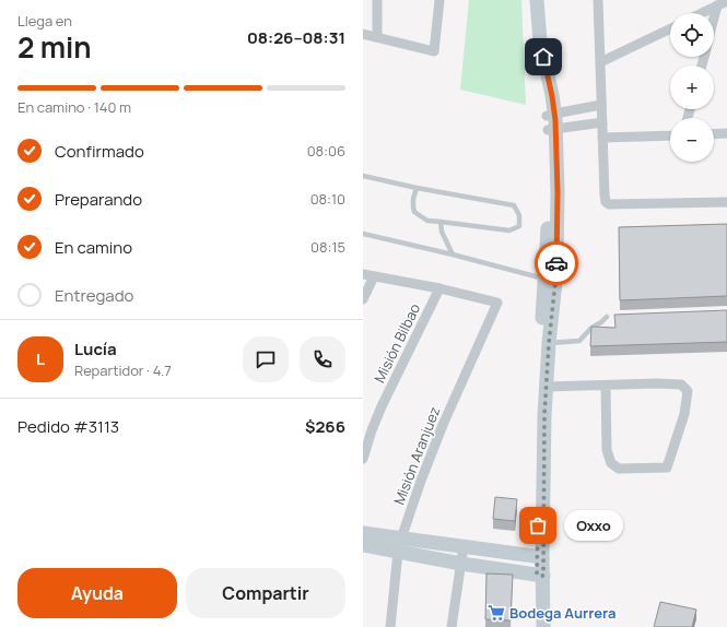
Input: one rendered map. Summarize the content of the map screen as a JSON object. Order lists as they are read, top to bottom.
{
  "streets": {
    "street": ["Misión Bilbao", "Misión Aranjuez"]
  },
  "crossings": [
    ["Misión Bilbao", "Misión Aranjuez"]
  ],
  "places": {
    "other": ["Oxxo"],
    "supermarket": ["Bodega Aurrera"]
  },
  "page": {
    "heading": ["2 min", "Llega en", "08:26–08:31"],
    "panel": [
      "Lucía",
      "Repartidor · 4.7",
      "Pedido #3113",
      "$266"
    ],
    "map_buttons": ["+", "−"],
    "bar": "En camino · 140 m",
    "list": [
      ["Confirmado", "08:06"],
      ["Preparando", "08:10"],
      ["En camino", "08:15"],
      "Entregado"
    ],
    "round": "L",
    "bubble": "Oxxo",
    "buttons": ["Ayuda", "Compartir"]
  }
}
